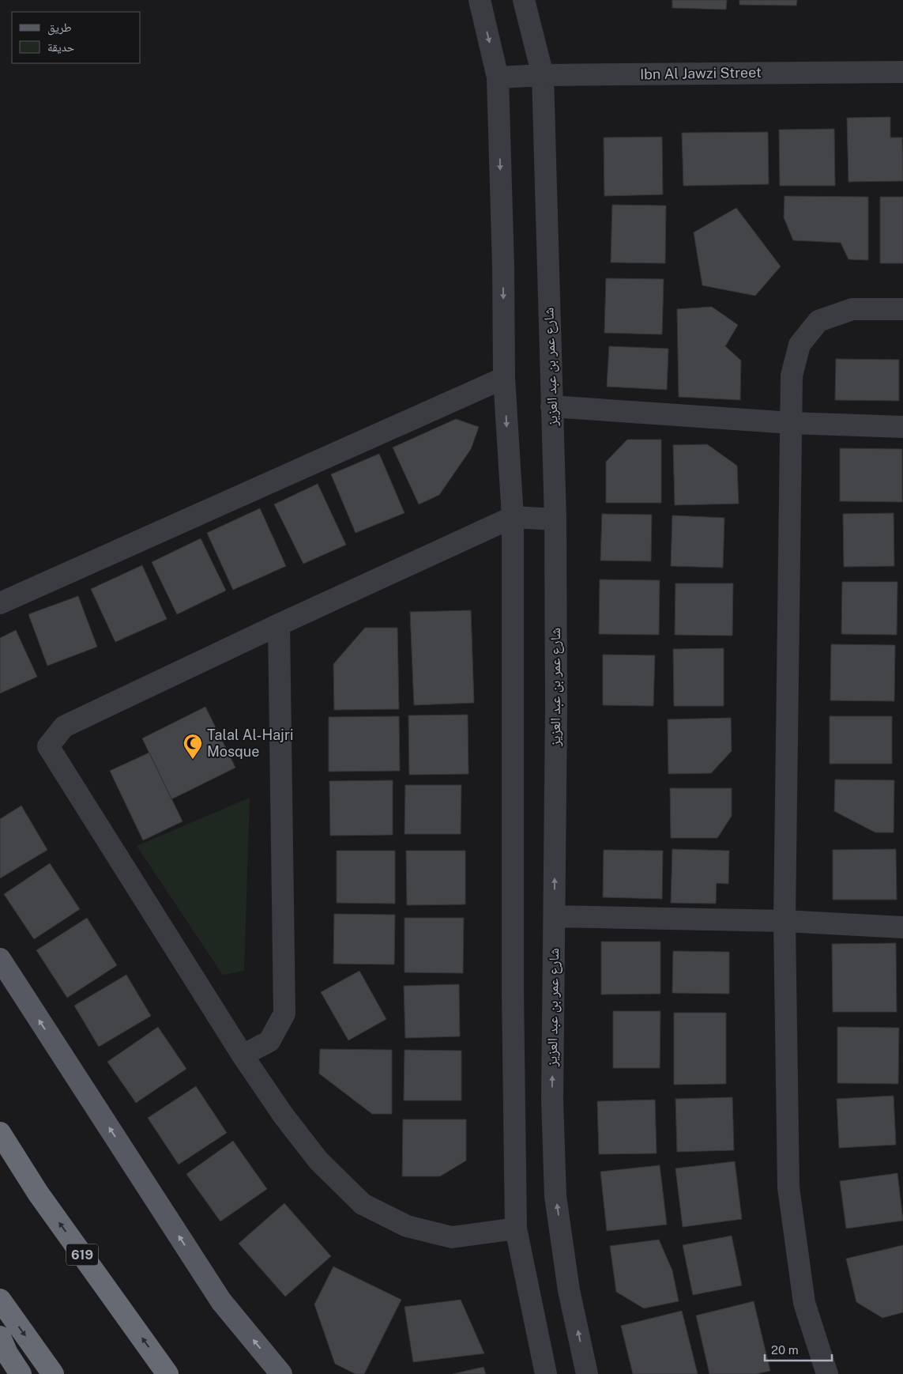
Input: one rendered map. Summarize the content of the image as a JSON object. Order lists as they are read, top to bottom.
{
  "streets": {
    "highway": ["619"],
    "street": ["Ibn Al Jawzi Street", "شارع عمر بن عبد العزيز"]
  },
  "crossings": [
    ["Ibn Al Jawzi Street", "شارع عمر بن عبد العزيز"]
  ],
  "places": {
    "mosque": ["Talal Al-Hajri Mosque"]
  },
  "legend": ["طريق", "حديقة"],
  "scale_bar": "20 m"
}
